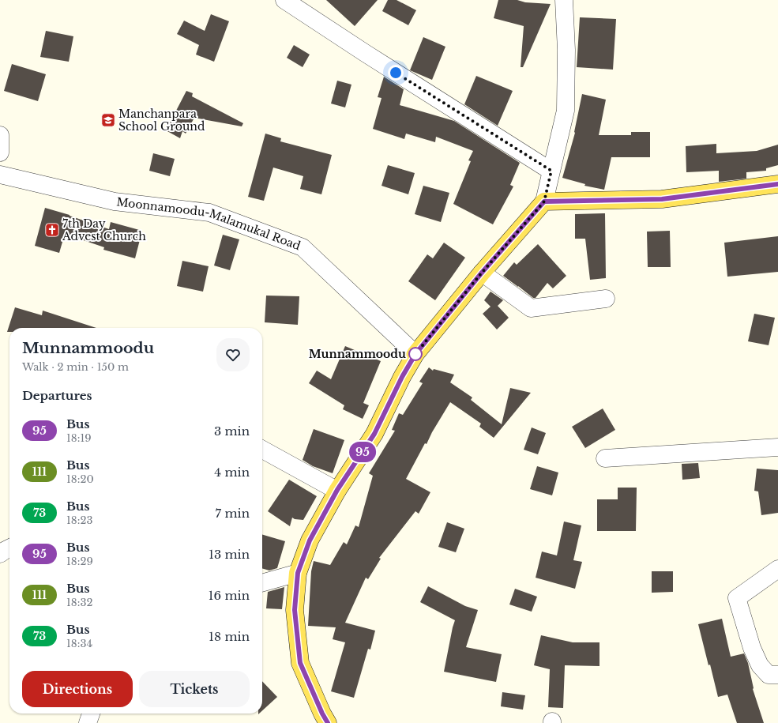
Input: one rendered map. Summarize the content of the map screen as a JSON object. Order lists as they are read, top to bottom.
{
  "streets": {
    "street": ["Moonnamoodu-Malamukal Road"]
  },
  "places": {
    "school or university": ["Manchanpara School Ground"],
    "church": ["7th Day Advest Church"],
    "other": ["Munnammoodu"]
  },
  "lines": ["bus line 95"],
  "page": {
    "on_map": "95",
    "heading": [
      ["Munnammoodu", "Walk · 2 min · 150 m"],
      "Departures"
    ],
    "list": [
      {
        "mark": "95",
        "name": "Bus",
        "note": "18:19",
        "value": "3 min"
      },
      {
        "mark": "111",
        "name": "Bus",
        "note": "18:20",
        "value": "4 min"
      },
      {
        "mark": "73",
        "name": "Bus",
        "note": "18:23",
        "value": "7 min"
      },
      {
        "mark": "95",
        "name": "Bus",
        "note": "18:29",
        "value": "13 min"
      },
      {
        "mark": "111",
        "name": "Bus",
        "note": "18:32",
        "value": "16 min"
      },
      {
        "mark": "73",
        "name": "Bus",
        "note": "18:34",
        "value": "18 min"
      }
    ],
    "buttons": ["Directions", "Tickets"]
  }
}
